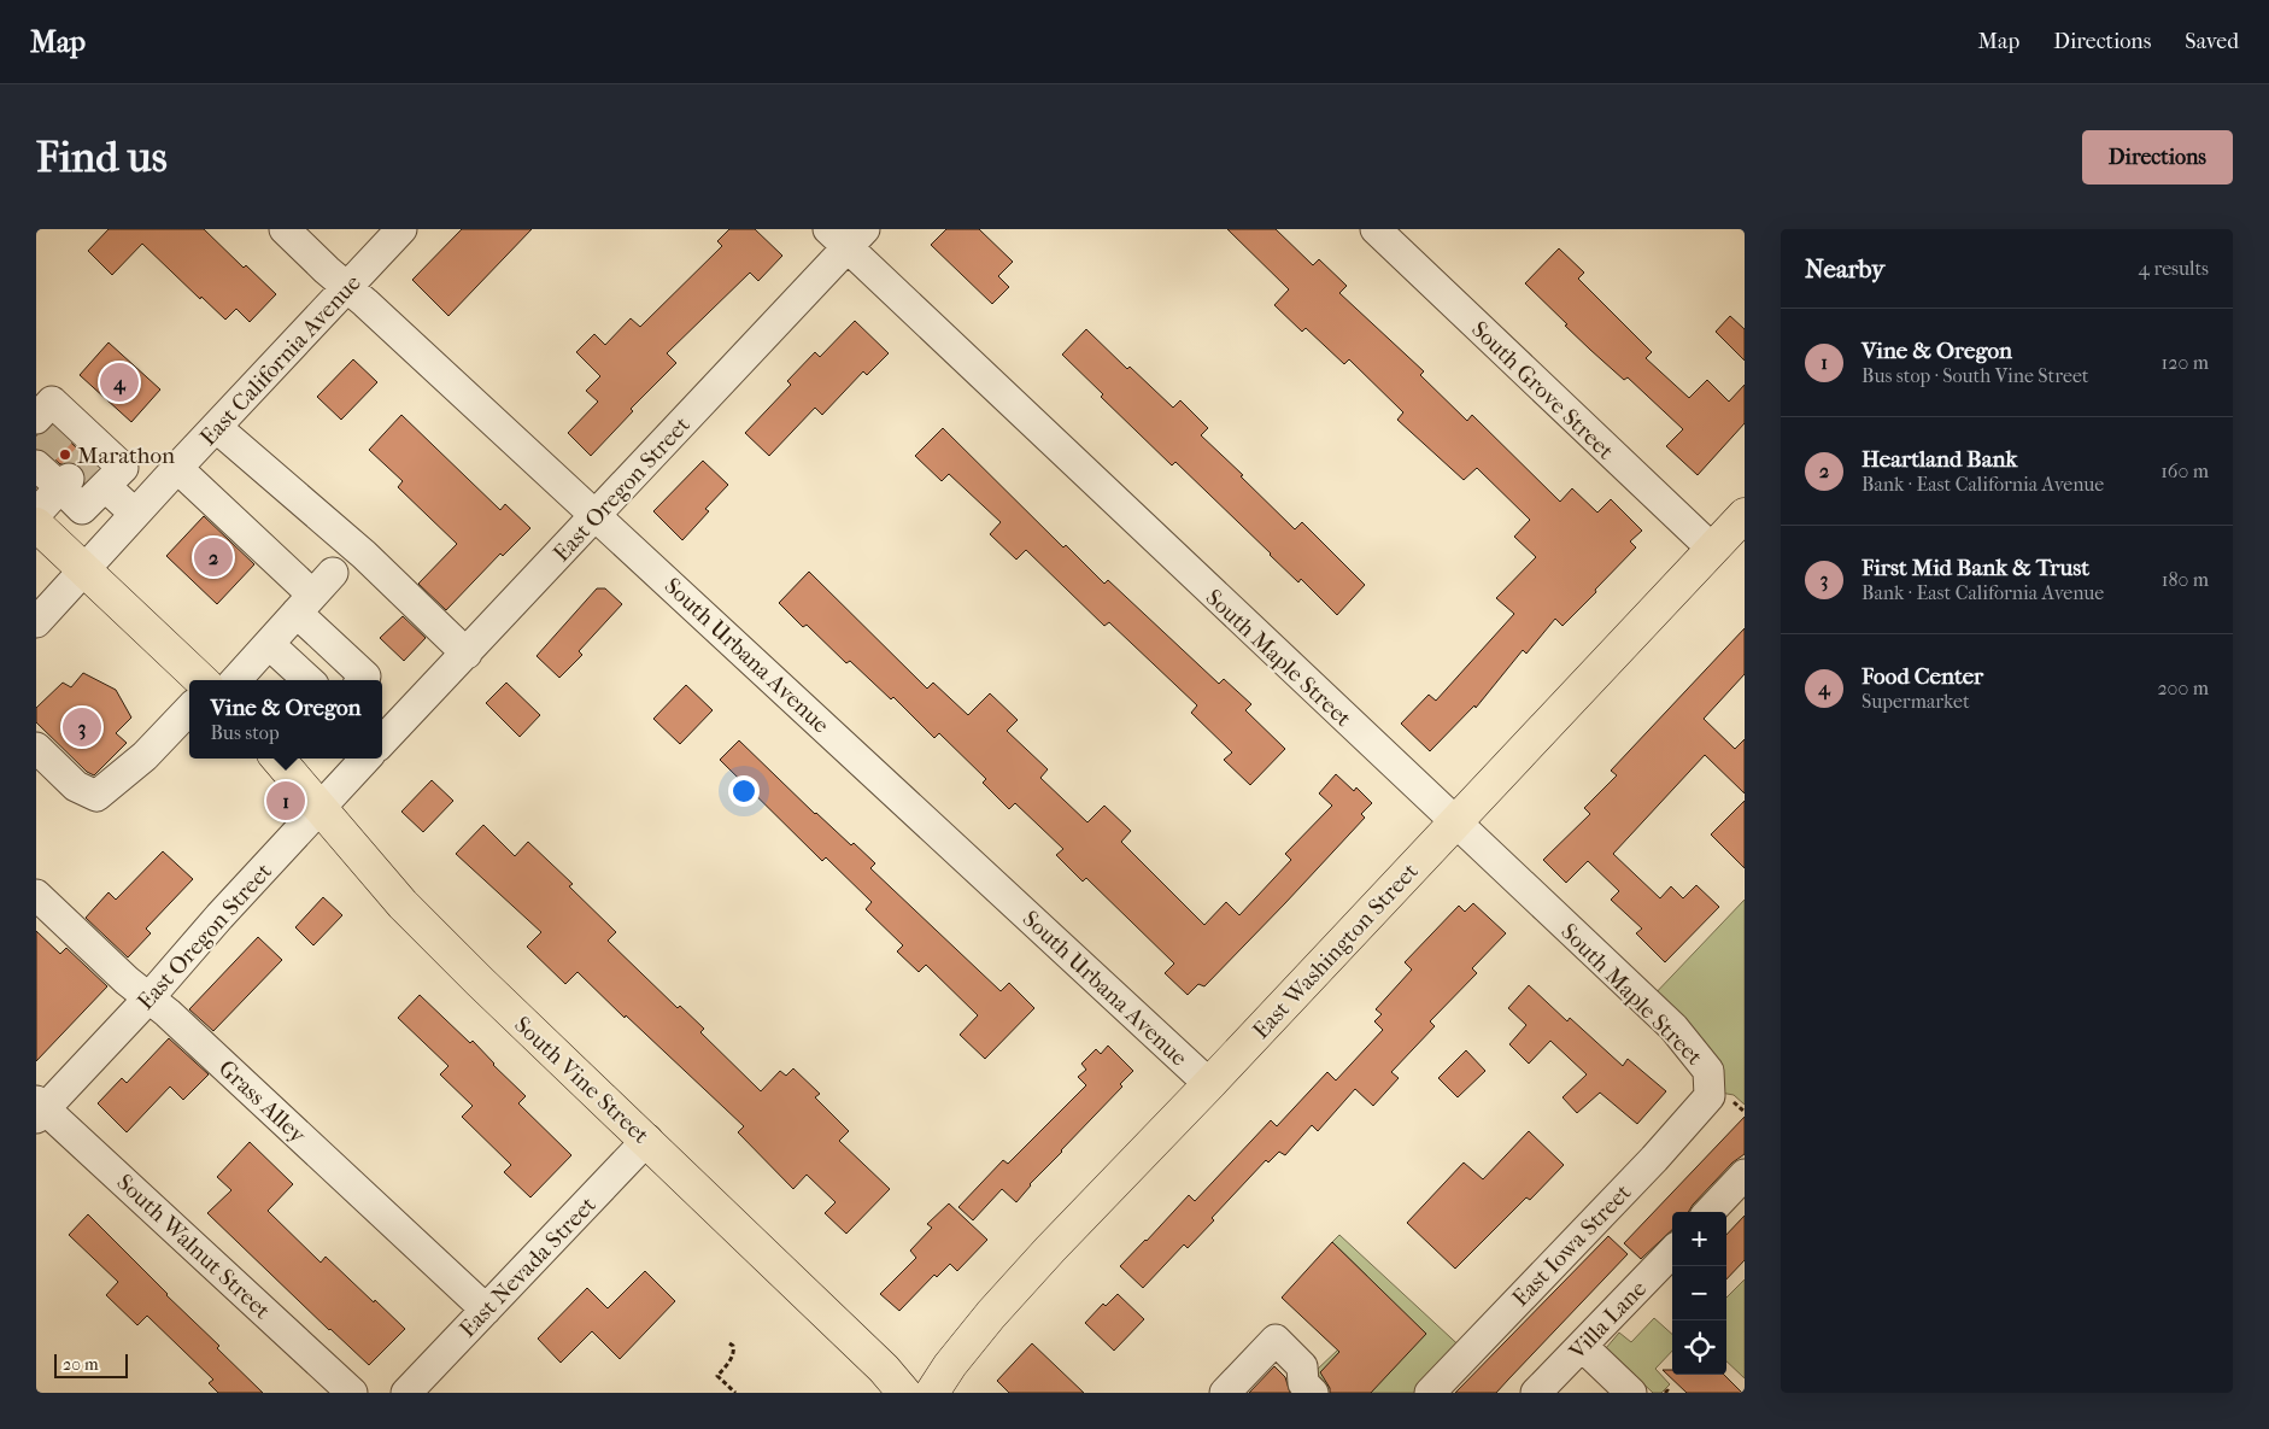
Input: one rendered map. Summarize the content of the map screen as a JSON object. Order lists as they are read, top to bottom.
{
  "streets": {
    "main road": ["East Washington Street", "South Vine Street"],
    "street": [
      "East California Avenue",
      "South Grove Street",
      "East Oregon Street",
      "South Urbana Avenue",
      "South Maple Street",
      "Grass Alley",
      "East Iowa Street",
      "South Walnut Street",
      "East Nevada Street",
      "Villa Lane"
    ]
  },
  "crossings": [
    ["East California Avenue", "South Urbana Avenue"],
    ["South Grove Street", "East Washington Street"],
    ["East Oregon Street", "South Urbana Avenue"],
    ["East Oregon Street", "South Maple Street"],
    ["East Oregon Street", "South Vine Street"],
    ["East Oregon Street", "Grass Alley"],
    ["East Oregon Street", "South Walnut Street"],
    ["South Urbana Avenue", "East Washington Street"],
    ["South Maple Street", "East Washington Street"],
    ["South Maple Street", "East Iowa Street"],
    ["South Vine Street", "East Nevada Street"],
    ["Grass Alley", "East Nevada Street"]
  ],
  "places": ["Marathon"],
  "scale_bar": "20 m",
  "page": {
    "header": "Map",
    "nav": ["Map", "Directions", "Saved"],
    "buttons": "Directions",
    "title": "Find us",
    "heading": ["Nearby", "4 results"],
    "list": [
      {
        "mark": "1",
        "name": "Vine & Oregon",
        "note": "Bus stop · South Vine Street",
        "value": "120 m"
      },
      {
        "mark": "2",
        "name": "Heartland Bank",
        "note": "Bank · East California Avenue",
        "value": "160 m"
      },
      {
        "mark": "3",
        "name": "First Mid Bank & Trust",
        "note": "Bank · East California Avenue",
        "value": "180 m"
      },
      {
        "mark": "4",
        "name": "Food Center",
        "note": "Supermarket",
        "value": "200 m"
      }
    ],
    "pins": [
      "4",
      "2",
      "3",
      "1"
    ],
    "popup": ["Vine & Oregon", "Bus stop"],
    "map_buttons": ["+", "−"],
    "scale": "20 m"
  }
}
